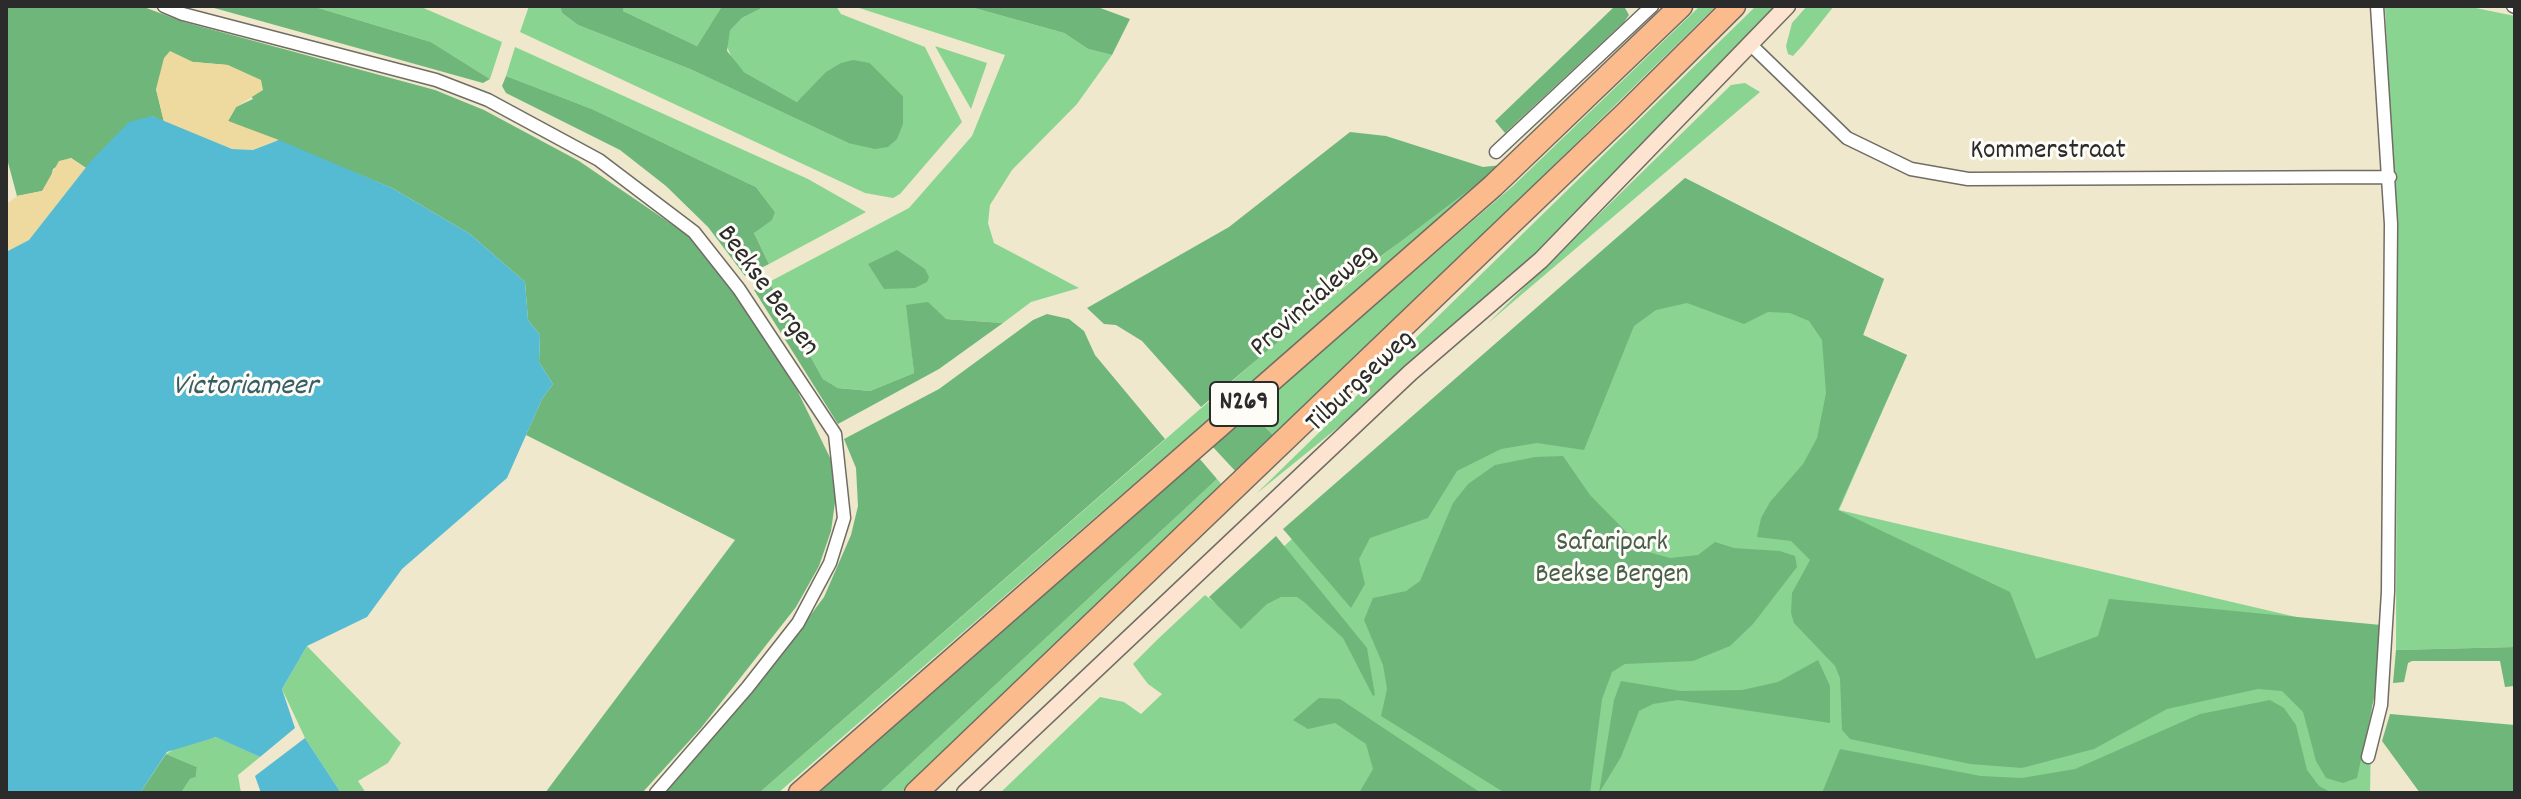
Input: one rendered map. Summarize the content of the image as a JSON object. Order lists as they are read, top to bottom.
{
  "streets": {
    "highway": ["Provincialeweg", "N269"],
    "street": ["Kommerstraat", "Beekse Bergen", "Tilburgseweg"]
  },
  "crossings": [
    ["Kommerstraat", "Tilburgseweg"]
  ],
  "water": ["Victoriameer"],
  "parks": ["Safaripark Beekse Bergen"]
}
